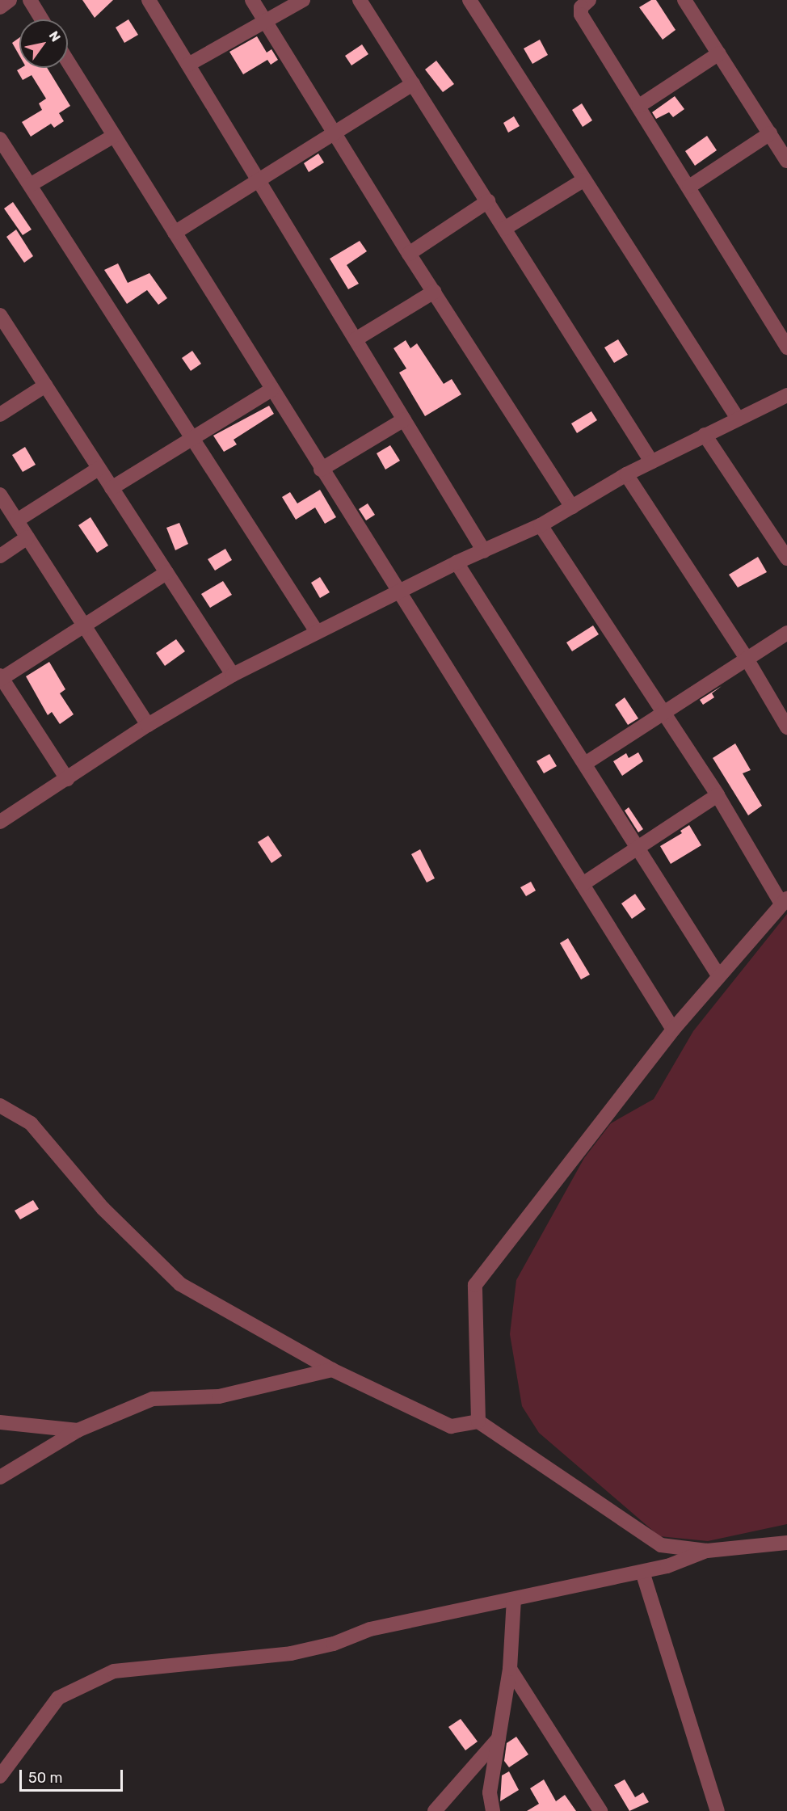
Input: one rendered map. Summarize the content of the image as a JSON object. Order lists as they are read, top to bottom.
{
  "scale_bar": "50 m",
  "north": "top right"
}
